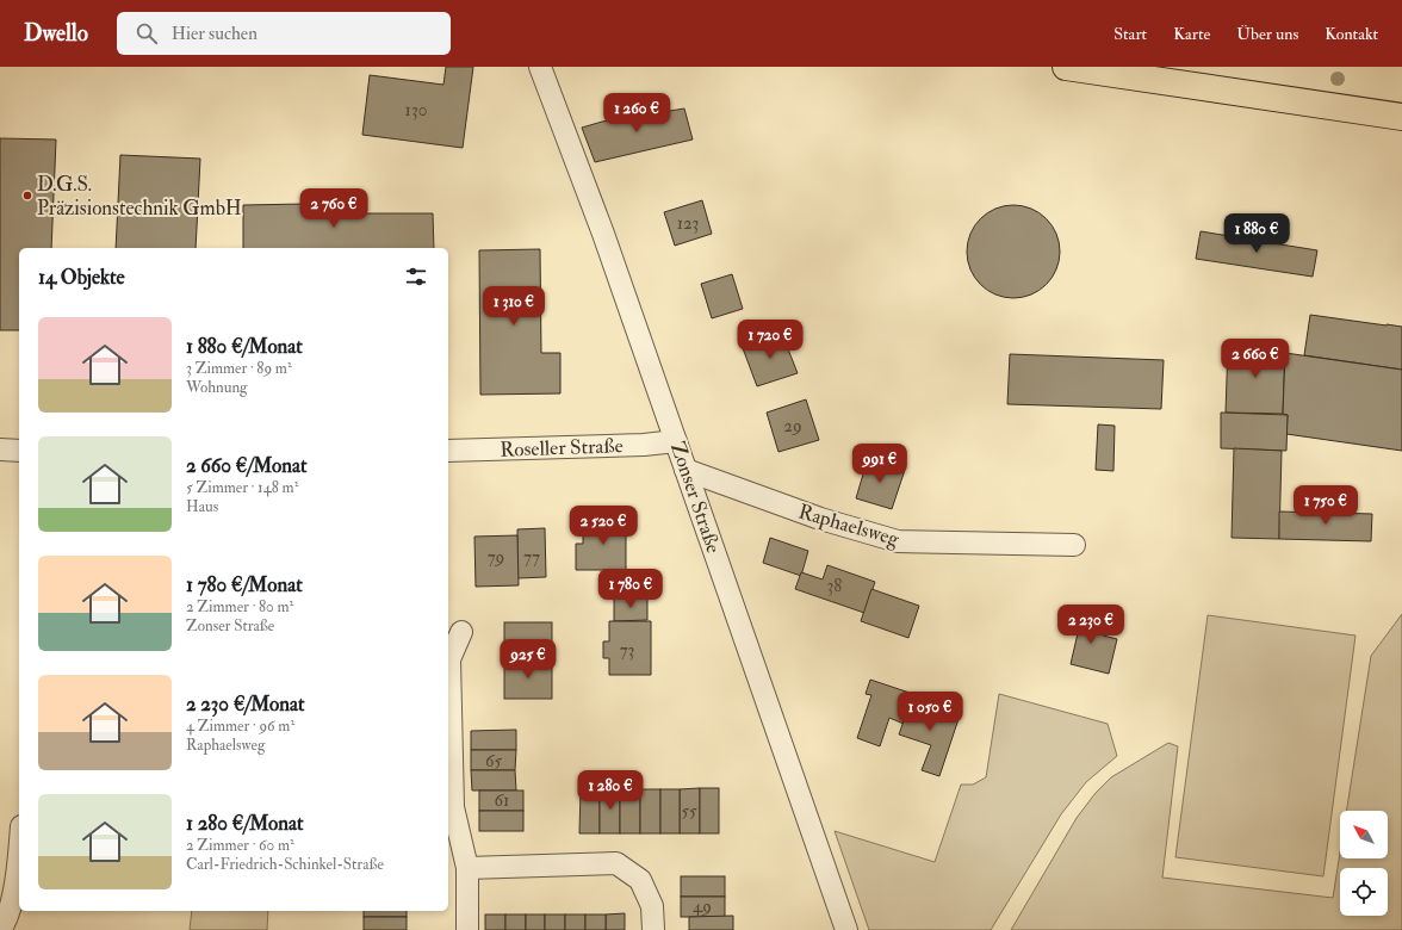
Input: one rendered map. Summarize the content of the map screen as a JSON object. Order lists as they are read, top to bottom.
{
  "streets": {
    "street": ["Roseller Straße", "Zonser Straße", "Raphaelsweg"]
  },
  "crossings": [
    ["Roseller Straße", "Zonser Straße"],
    ["Zonser Straße", "Raphaelsweg"]
  ],
  "places": ["D.G.S. Präzisionstechnik GmbH"],
  "house_numbers": [
    "130",
    "123",
    "29",
    "79",
    "77",
    "38",
    "73",
    "65",
    "61",
    "55",
    "49"
  ],
  "north": "top left",
  "page": {
    "header": "Dwello",
    "search": "Hier suchen",
    "nav": [
      "Start",
      "Karte",
      "Über uns",
      "Kontakt"
    ],
    "price": [
      "1 260 €",
      "2 760 €",
      "1 880 €",
      "1 310 €",
      "1 720 €",
      "2 660 €",
      "991 €",
      "1 750 €",
      "2 520 €",
      "1 780 €",
      "2 230 €",
      "925 €",
      "1 050 €",
      "1 280 €"
    ],
    "heading": "14 Objekte",
    "list": [
      {
        "name": "1 880 €/Monat",
        "note": "3 Zimmer · 89 m² · Wohnung"
      },
      {
        "name": "2 660 €/Monat",
        "note": "5 Zimmer · 148 m² · Haus"
      },
      {
        "name": "1 780 €/Monat",
        "note": "2 Zimmer · 80 m² · Zonser Straße"
      },
      {
        "name": "2 230 €/Monat",
        "note": "4 Zimmer · 96 m² · Raphaelsweg"
      },
      {
        "name": "1 280 €/Monat",
        "note": "2 Zimmer · 60 m² · Carl-Friedrich-Schinkel-Straße"
      }
    ]
  }
}
